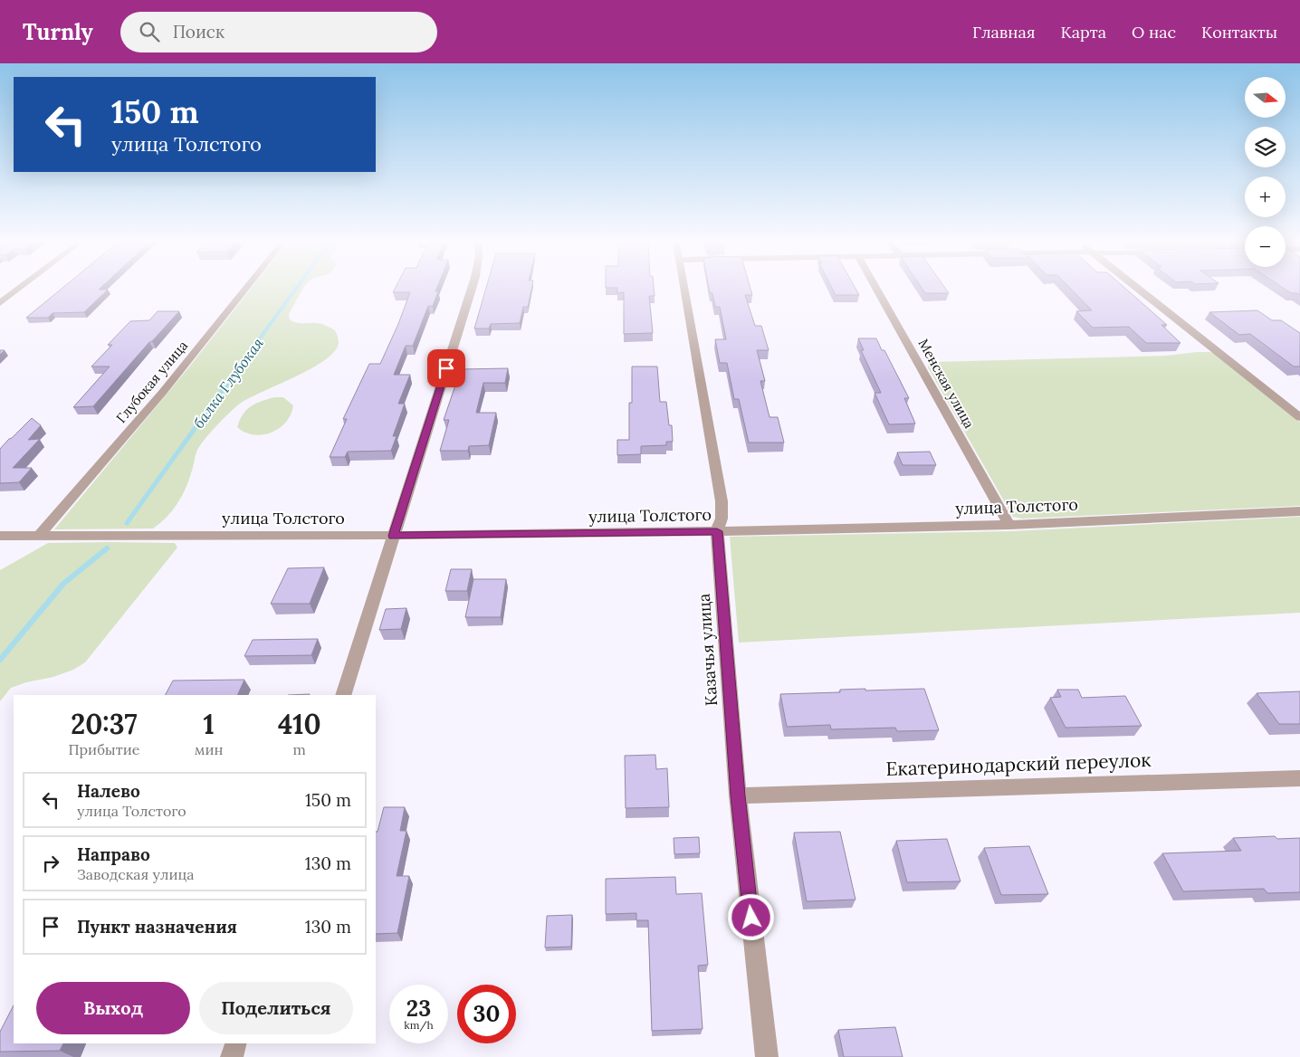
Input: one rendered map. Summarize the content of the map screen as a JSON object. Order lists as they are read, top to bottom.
{
  "streets": {
    "street": [
      "Глубокая улица",
      "Менская улица",
      "улица Толстого",
      "Казачья улица",
      "Екатеринодарский переулок"
    ]
  },
  "crossings": [
    ["Глубокая улица", "улица Толстого"],
    ["Менская улица", "улица Толстого"],
    ["улица Толстого", "Казачья улица"],
    ["Казачья улица", "Екатеринодарский переулок"]
  ],
  "water": ["балка Глубокая"],
  "north": "right",
  "page": {
    "header": "Turnly",
    "search": "Поиск",
    "nav": [
      "Главная",
      "Карта",
      "О нас",
      "Контакты"
    ],
    "map_buttons": ["+", "−"],
    "turn": ["150 m", "улица Толстого"],
    "eta": [
      "20:37",
      "Прибытие",
      "1",
      "мин",
      "410",
      "m"
    ],
    "list": [
      {
        "name": "Налево",
        "note": "улица Толстого",
        "value": "150 m"
      },
      {
        "name": "Направо",
        "note": "Заводская улица",
        "value": "130 m"
      },
      {
        "name": "Пункт назначения",
        "value": "130 m"
      }
    ],
    "buttons": ["Выход", "Поделиться"],
    "speed": "23 km/h",
    "limit": "30"
  }
}
